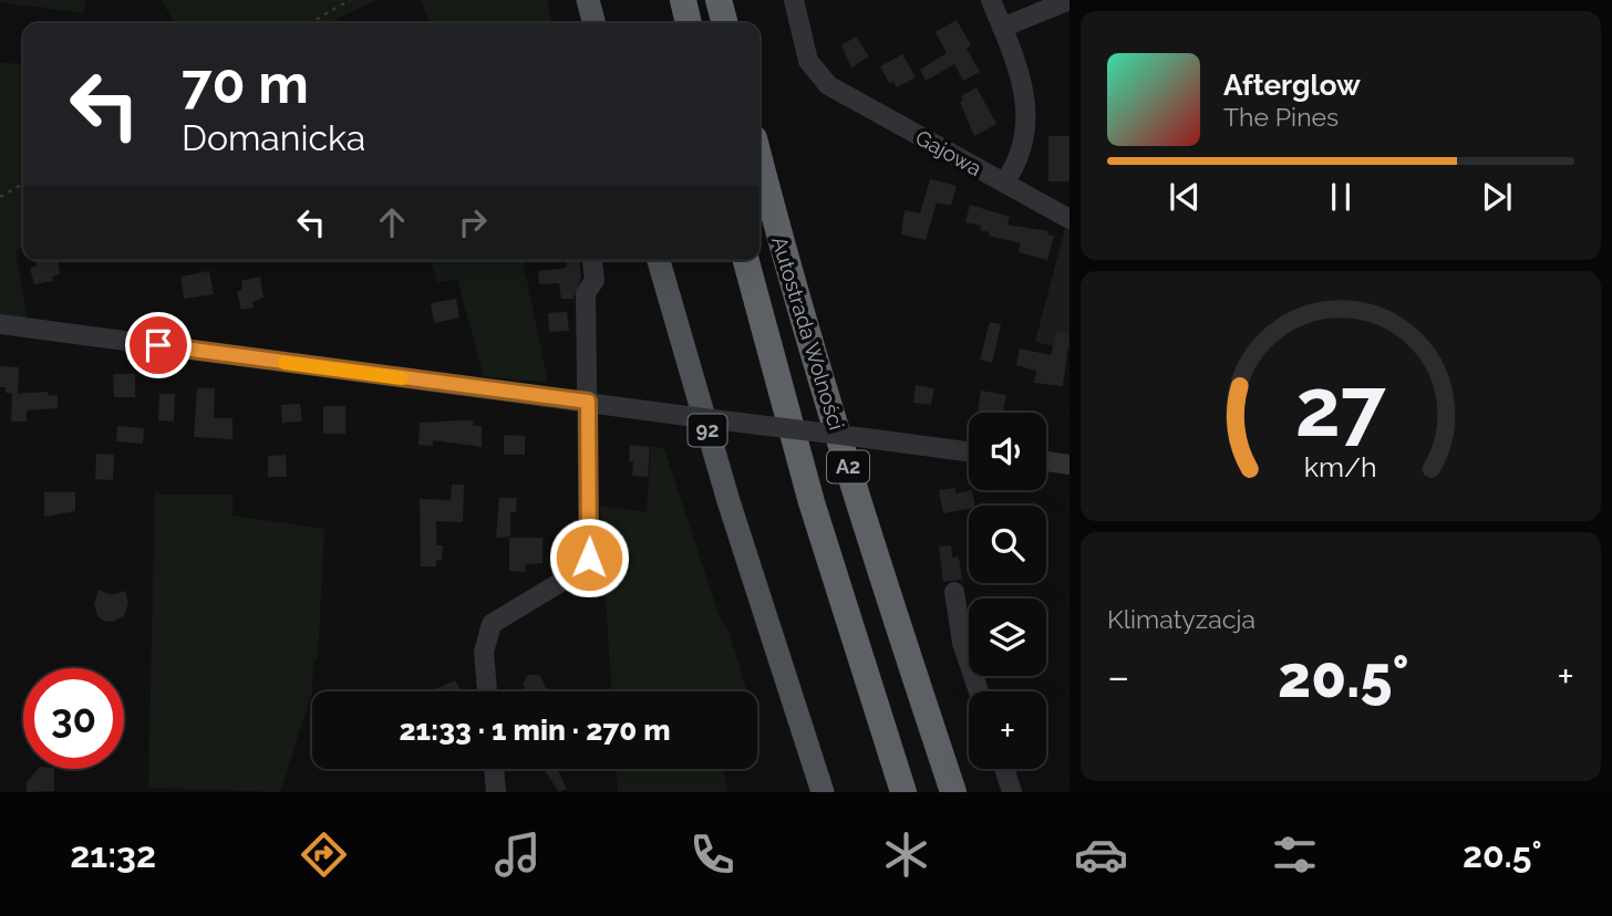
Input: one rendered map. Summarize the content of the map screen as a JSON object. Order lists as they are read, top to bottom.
{
  "streets": {
    "highway": ["Autostrada Wolności", "A2"],
    "main road": ["92"],
    "street": ["Gajowa"]
  },
  "page": {
    "turn": ["70 m", "Domanicka"],
    "song": ["Afterglow", "The Pines"],
    "map_buttons": "+",
    "tile": "Klimatyzacja",
    "heat": ["−", "20.5°", "+"],
    "limit": "30",
    "trip": "21:33 · 1 min · 270 m",
    "tabs": ["21:32", "20.5°"],
    "gauge": ["27", "km/h"]
  }
}
